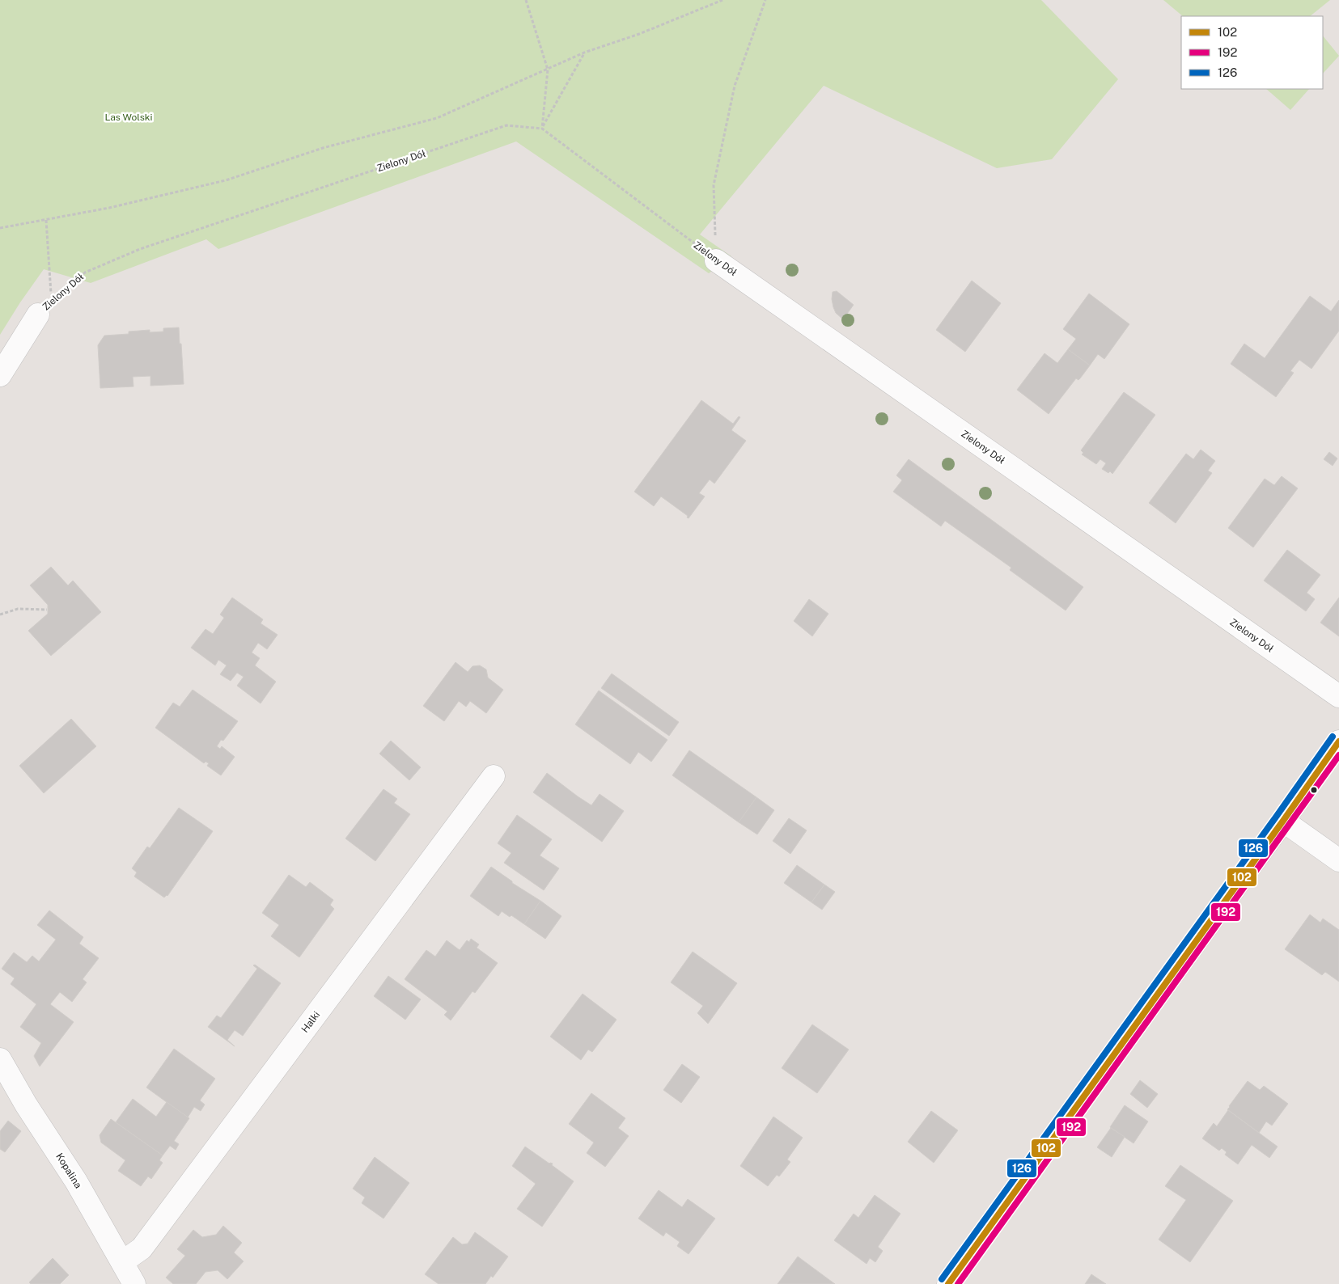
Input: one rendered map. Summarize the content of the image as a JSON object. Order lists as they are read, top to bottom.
{
  "streets": {
    "street": ["Zielony Dół", "Halki", "Kopalina"]
  },
  "crossings": [
    ["Halki", "Kopalina"]
  ],
  "parks": ["Las Wolski"],
  "lines": ["transit line 126", "transit line 102", "transit line 192"],
  "legend": ["102", "192", "126"]
}
